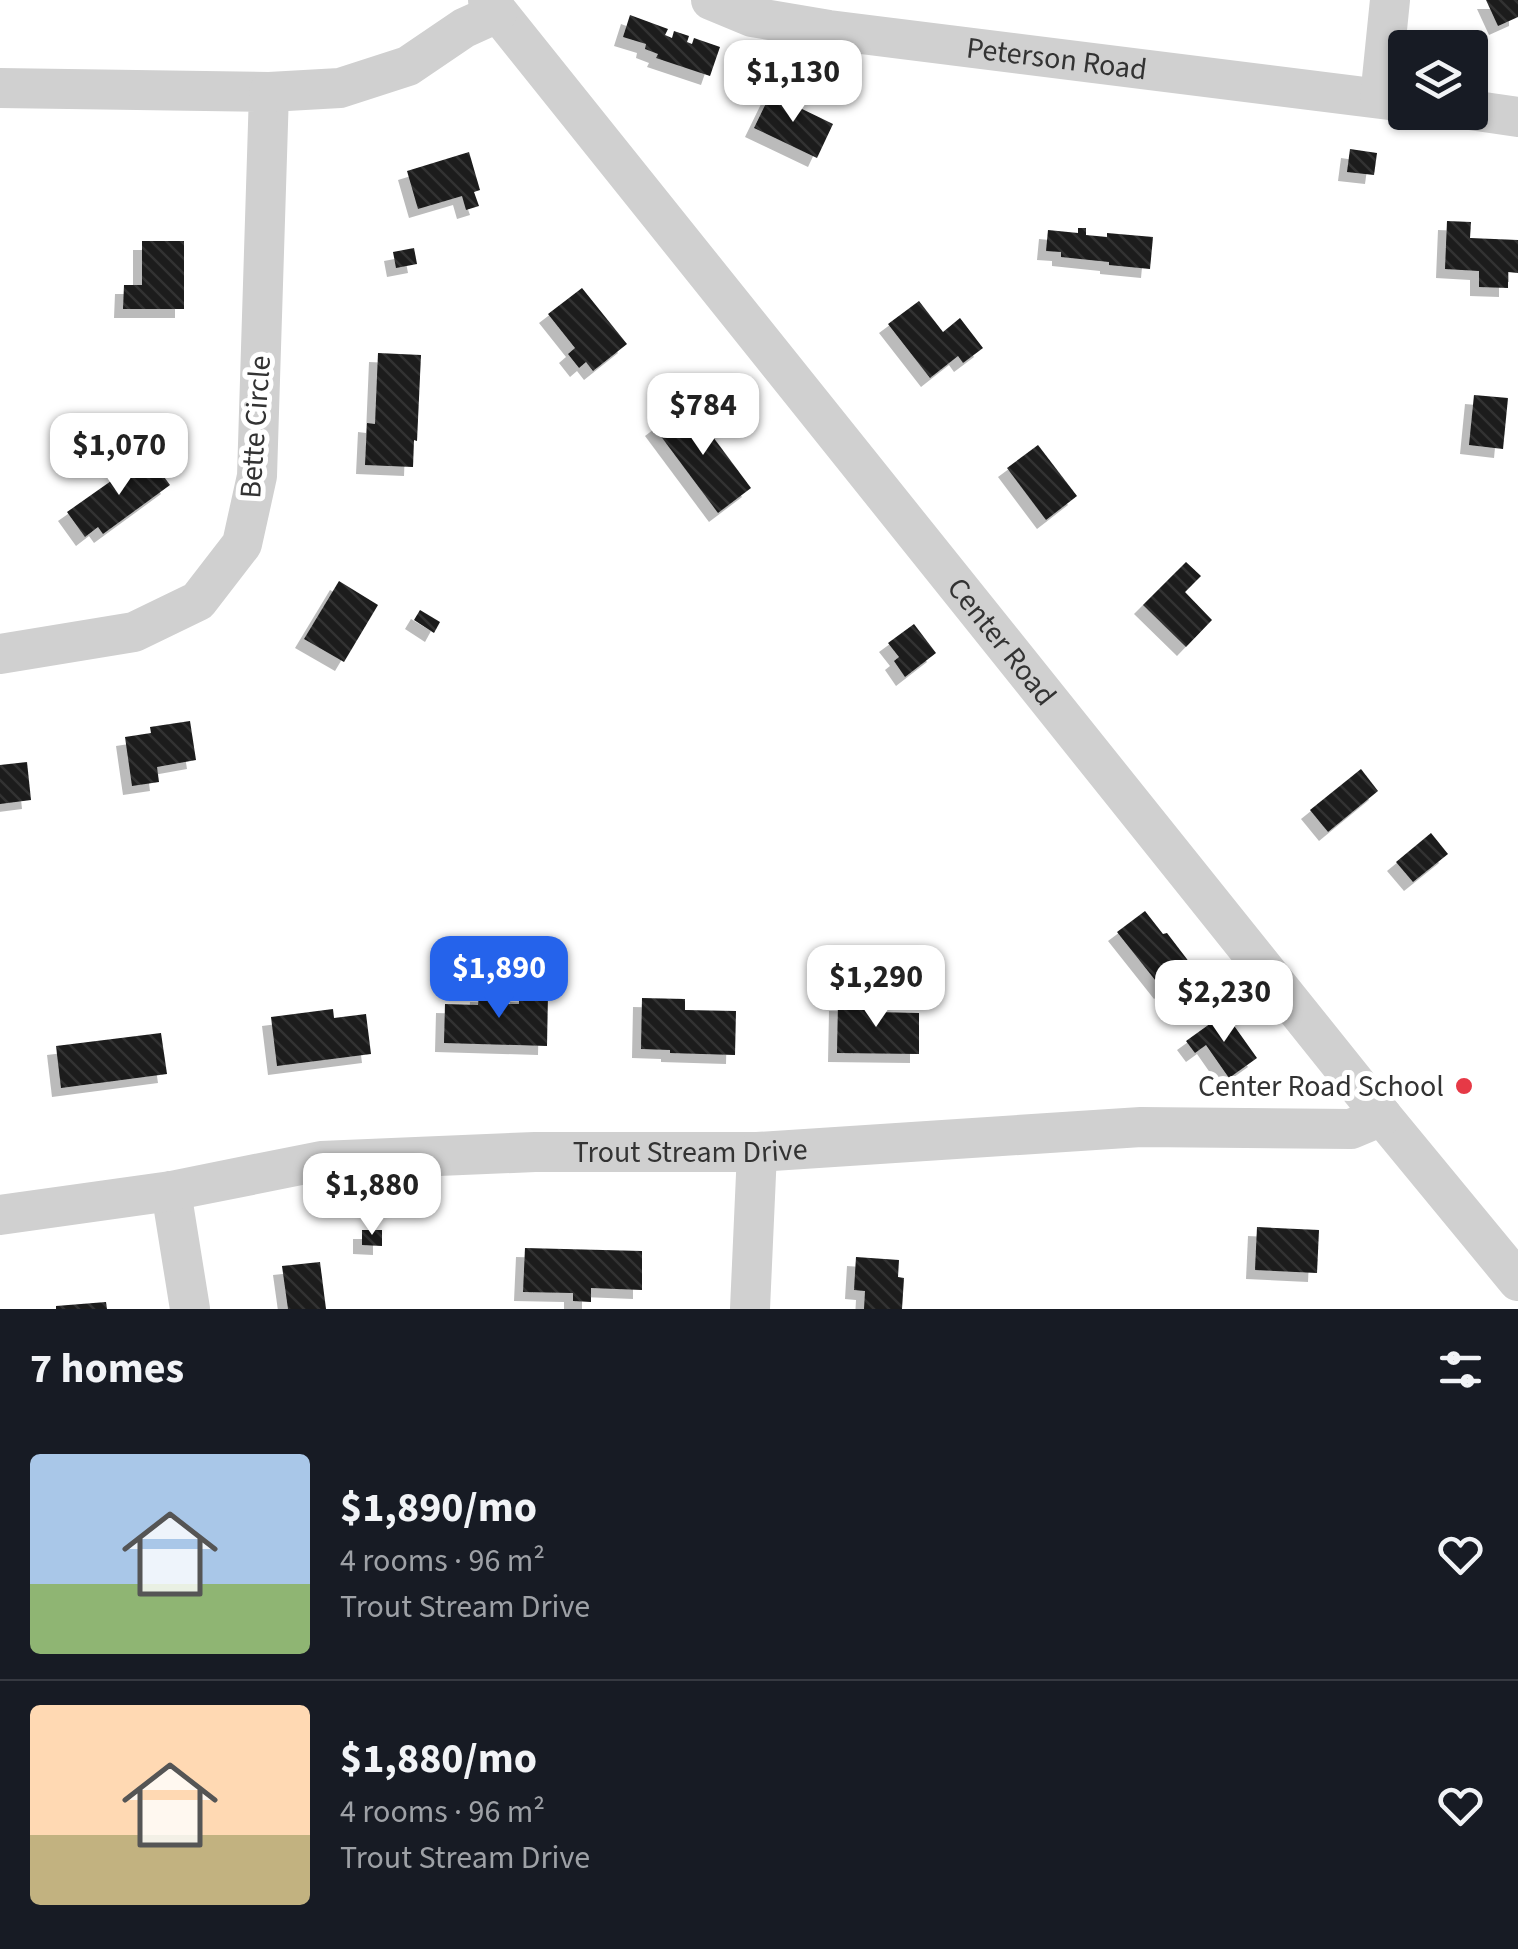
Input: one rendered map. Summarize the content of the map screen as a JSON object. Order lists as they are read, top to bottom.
{
  "streets": {
    "street": [
      "Peterson Road",
      "Bette Circle",
      "Center Road",
      "Trout Stream Drive"
    ]
  },
  "crossings": [
    ["Center Road", "Trout Stream Drive"]
  ],
  "places": ["Center Road School"],
  "page": {
    "price": [
      "$1,130",
      "$784",
      "$1,070",
      "$1,890",
      "$1,290",
      "$2,230",
      "$1,880"
    ],
    "heading": "7 homes",
    "list": [
      {
        "name": "$1,890/mo",
        "note": "4 rooms · 96 m² · Trout Stream Drive"
      },
      {
        "name": "$1,880/mo",
        "note": "4 rooms · 96 m² · Trout Stream Drive"
      }
    ]
  }
}
